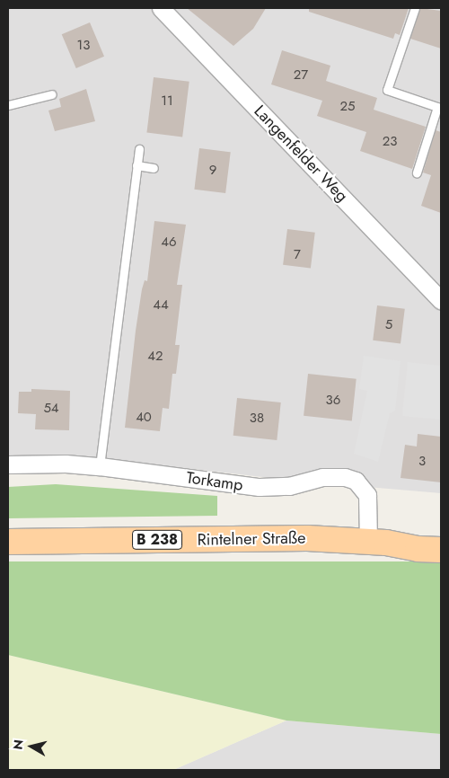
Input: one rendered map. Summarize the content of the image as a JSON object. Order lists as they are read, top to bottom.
{
  "streets": {
    "main road": ["Rintelner Straße", "B 238"],
    "street": ["Langenfelder Weg", "Torkamp"]
  },
  "crossings": [
    ["Torkamp", "Rintelner Straße"]
  ],
  "house_numbers": [
    "13",
    "27",
    "11",
    "25",
    "23",
    "9",
    "46",
    "7",
    "44",
    "5",
    "42",
    "36",
    "54",
    "40",
    "38",
    "3"
  ],
  "north": "left"
}
